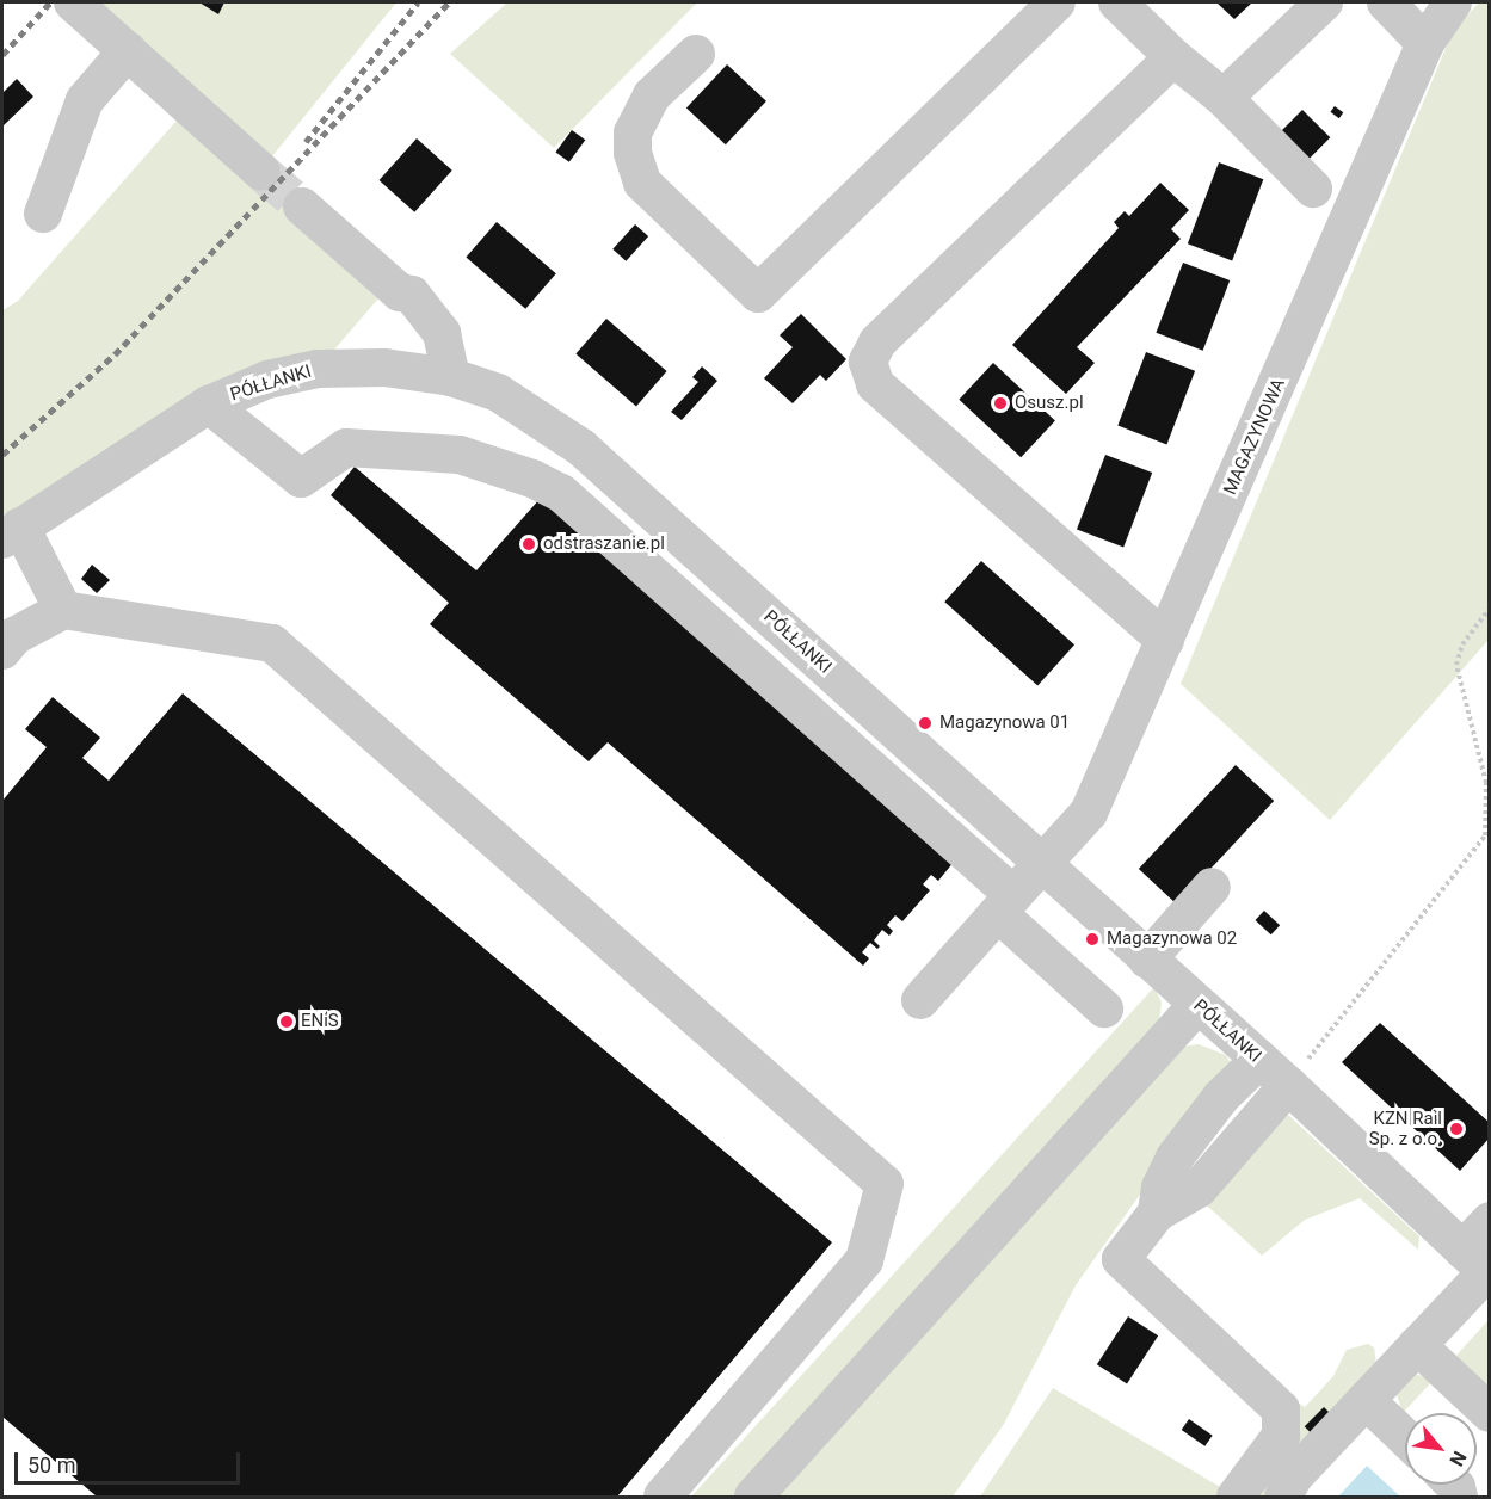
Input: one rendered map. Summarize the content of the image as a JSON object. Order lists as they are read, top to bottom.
{
  "streets": {
    "street": ["PÓŁŁANKI", "MAGAZYNOWA"]
  },
  "crossings": [
    ["PÓŁŁANKI", "MAGAZYNOWA"]
  ],
  "places": [
    "Osusz.pl",
    "odstraszanie.pl",
    "Magazynowa 01",
    "Magazynowa 02",
    "ENiS",
    "KZN Rail Sp. z o.o."
  ],
  "scale_bar": "50 m",
  "north": "bottom right"
}
